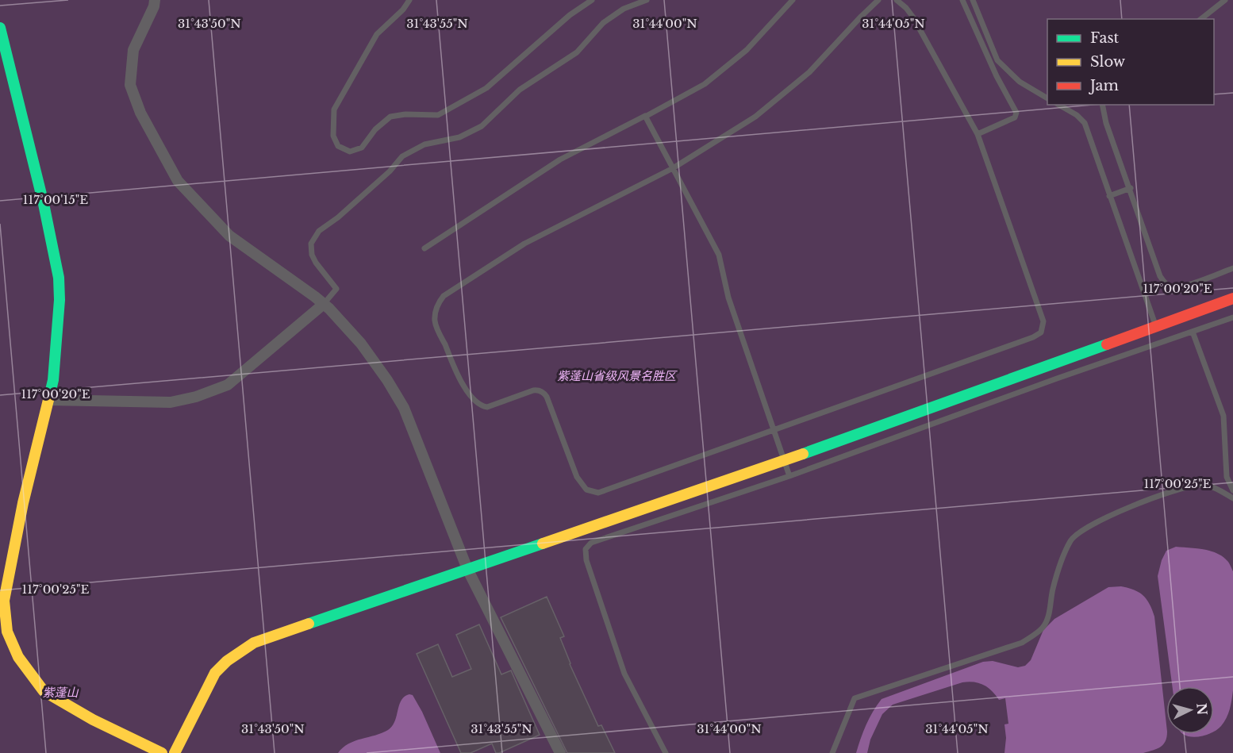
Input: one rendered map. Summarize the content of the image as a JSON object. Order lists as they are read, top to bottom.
{
  "parks": ["紫蓬山省级风景名胜区", "紫蓬山"],
  "legend": ["Fast", "Slow", "Jam"],
  "north": "right",
  "coordinates": [
    "31°43'50\"N",
    "31°43'55\"N",
    "31°44'00\"N",
    "31°44'05\"N",
    "117°00'15\"E",
    "117°00'20\"E",
    "117°00'25\"E"
  ]
}
